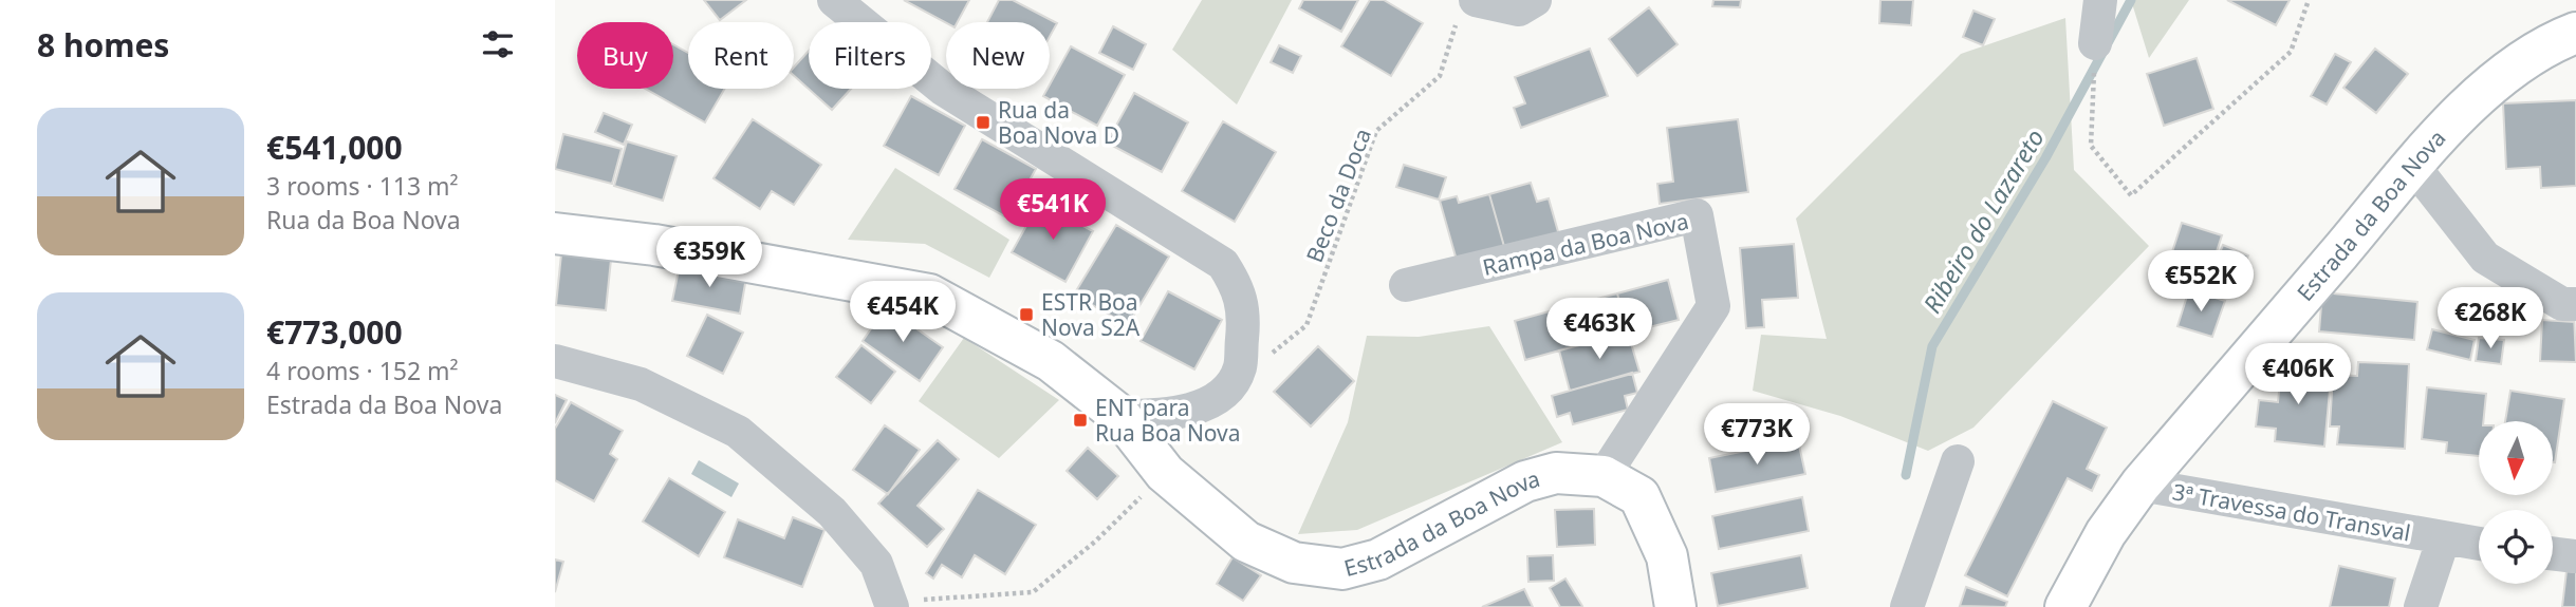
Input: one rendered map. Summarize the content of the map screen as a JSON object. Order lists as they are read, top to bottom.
{
  "streets": {
    "main road": ["Estrada da Boa Nova"],
    "street": ["Rampa da Boa Nova", "3ª Travessa do Transval"],
    "path": ["Beco da Doca"]
  },
  "crossings": [
    ["Estrada da Boa Nova", "Rampa da Boa Nova"],
    ["Estrada da Boa Nova", "3ª Travessa do Transval"]
  ],
  "water": ["Ribeiro do Lazareto"],
  "places": {
    "transit": ["Rua da Boa Nova D", "ESTR Boa Nova S2A", "ENT para Rua Boa Nova"]
  },
  "north": "bottom",
  "page": {
    "heading": "8 homes",
    "chip": [
      "Buy",
      "Rent",
      "Filters",
      "New"
    ],
    "list": [
      {
        "name": "€541,000",
        "note": "3 rooms · 113 m² · Rua da Boa Nova"
      },
      {
        "name": "€773,000",
        "note": "4 rooms · 152 m² · Estrada da Boa Nova"
      }
    ],
    "price": [
      "€541K",
      "€359K",
      "€552K",
      "€454K",
      "€268K",
      "€463K",
      "€406K",
      "€773K"
    ]
  }
}
